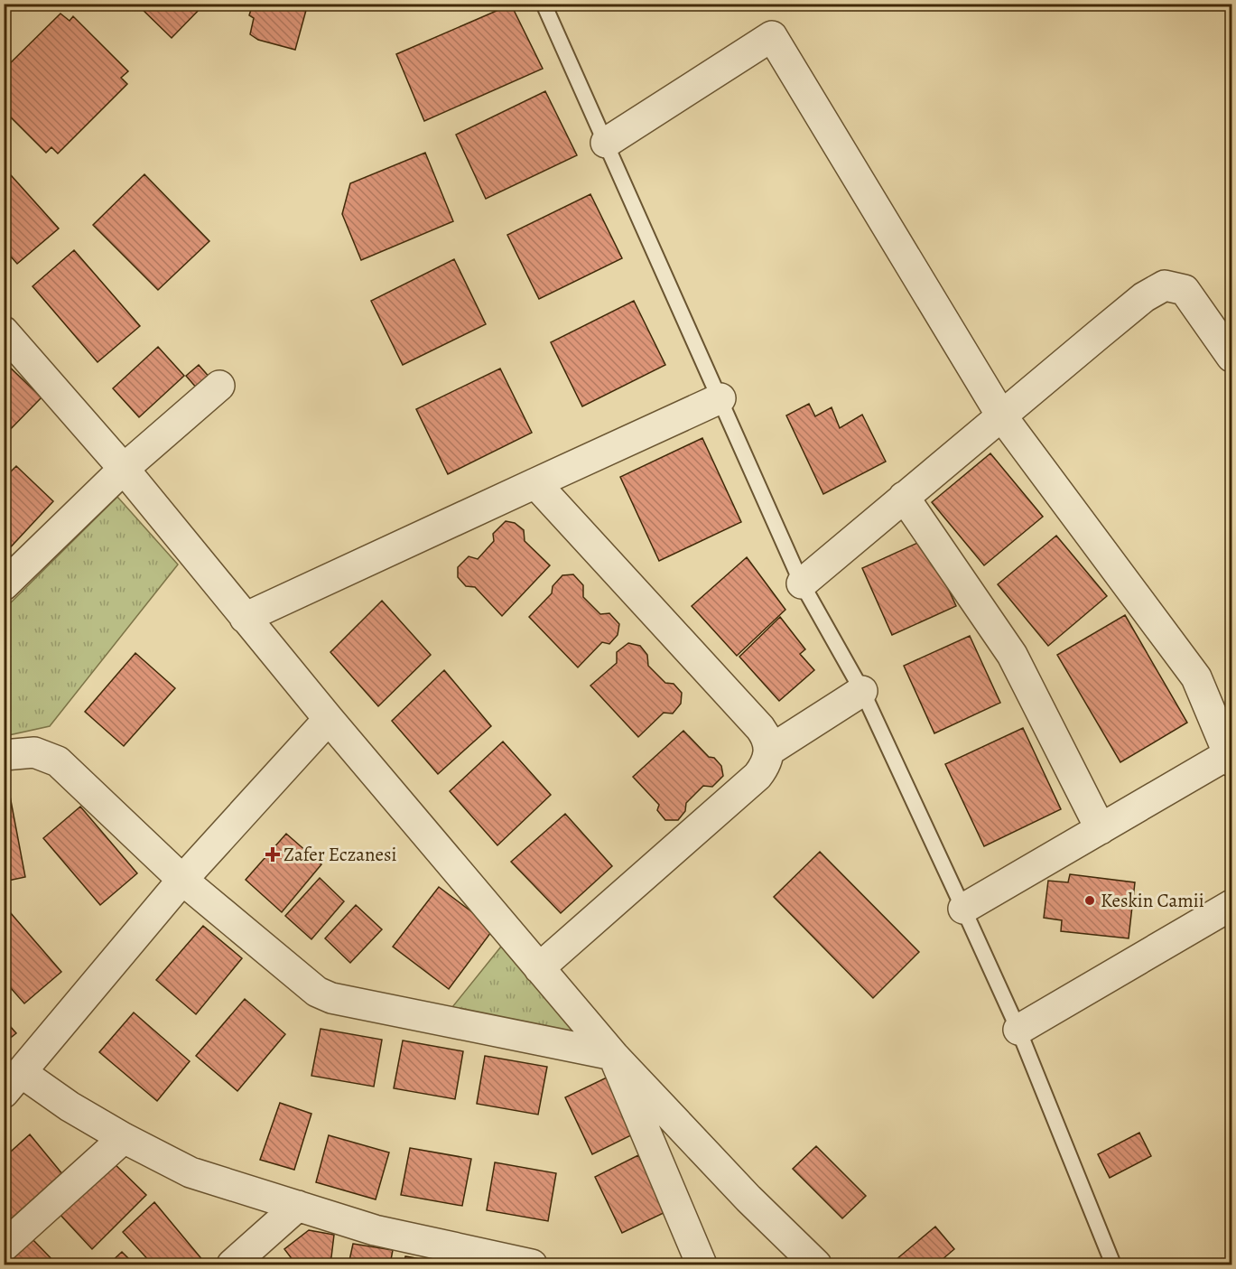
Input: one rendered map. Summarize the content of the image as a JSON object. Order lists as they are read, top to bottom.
{
  "places": {
    "health": ["Zafer Eczanesi"],
    "other": ["Keskin Camii"]
  }
}
